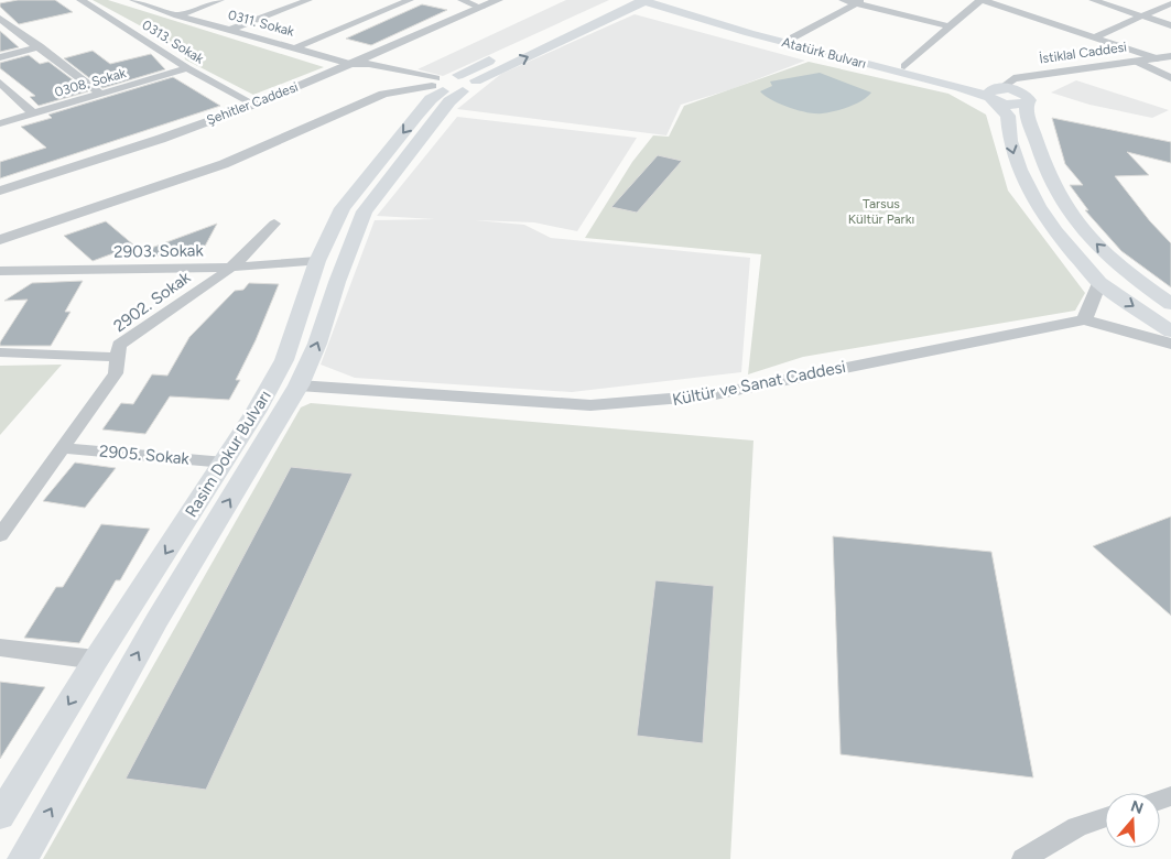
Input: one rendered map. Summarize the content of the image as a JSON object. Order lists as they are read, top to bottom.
{
  "streets": {
    "main road": ["Atatürk Bulvarı", "Rasim Dokur Bulvarı"],
    "street": [
      "0311. Sokak",
      "0313. Sokak",
      "İstiklal Caddesi",
      "0308. Sokak",
      "Şehitler Caddesi",
      "2903. Sokak",
      "2902. Sokak",
      "Kültür ve Sanat Caddesi",
      "2905. Sokak"
    ]
  },
  "crossings": [
    ["0311. Sokak", "Şehitler Caddesi"],
    ["0313. Sokak", "0308. Sokak"],
    ["0313. Sokak", "Şehitler Caddesi"],
    ["Atatürk Bulvarı", "İstiklal Caddesi"],
    ["2903. Sokak", "2902. Sokak"],
    ["2903. Sokak", "Rasim Dokur Bulvarı"],
    ["2902. Sokak", "2905. Sokak"],
    ["Rasim Dokur Bulvarı", "2905. Sokak"]
  ],
  "parks": ["Tarsus Kültür Parkı"],
  "north": "top"
}
